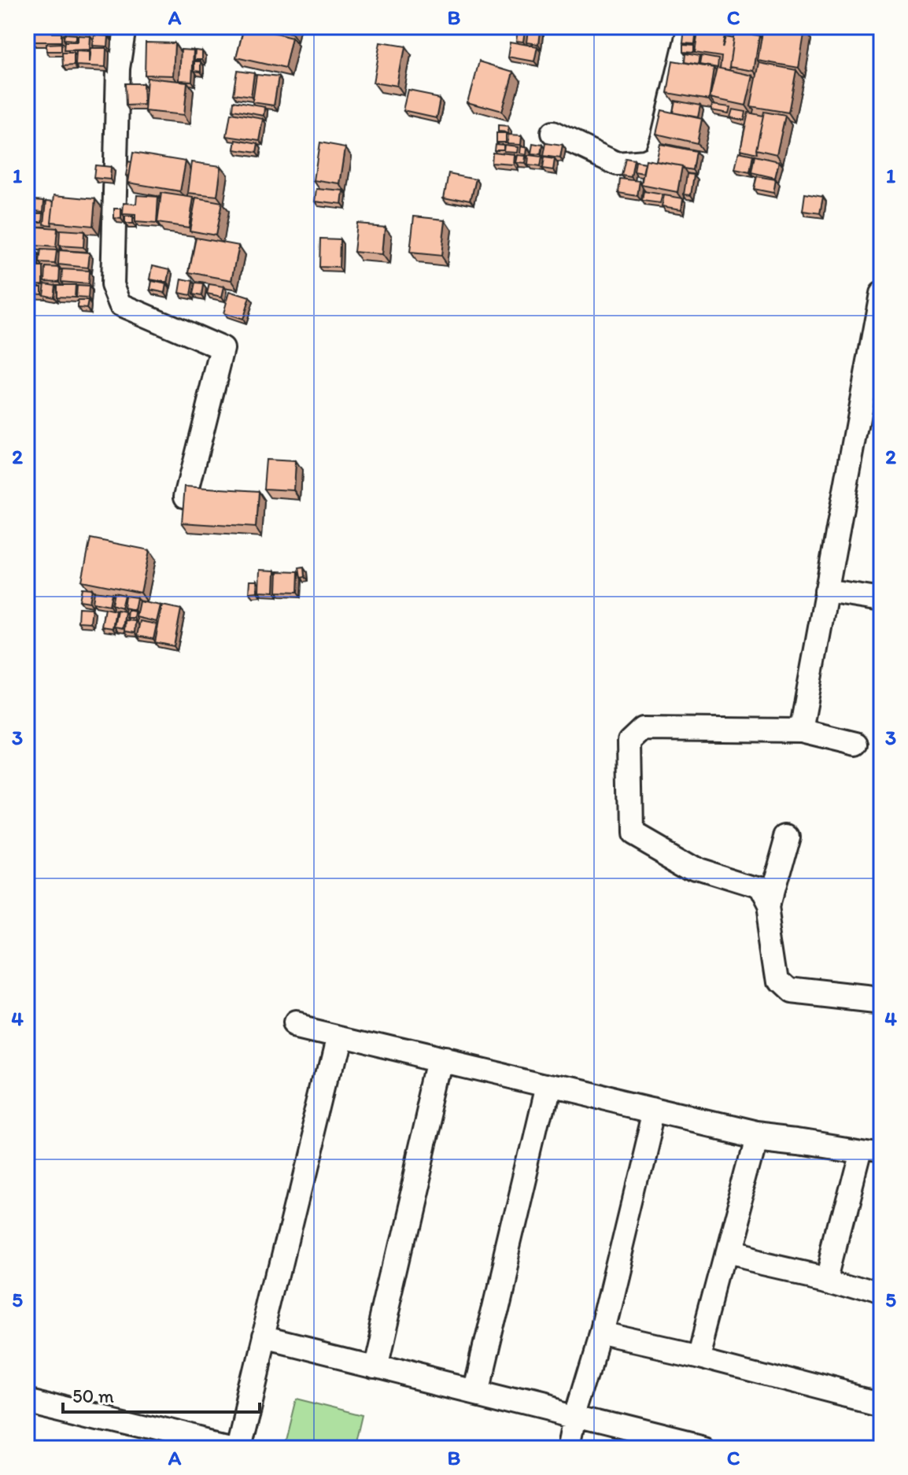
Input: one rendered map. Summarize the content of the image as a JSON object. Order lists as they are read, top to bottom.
{
  "scale_bar": "50 m",
  "grid": {
    "columns": ["A", "B", "C"],
    "rows": [
      "1",
      "2",
      "3",
      "4",
      "5"
    ]
  }
}
